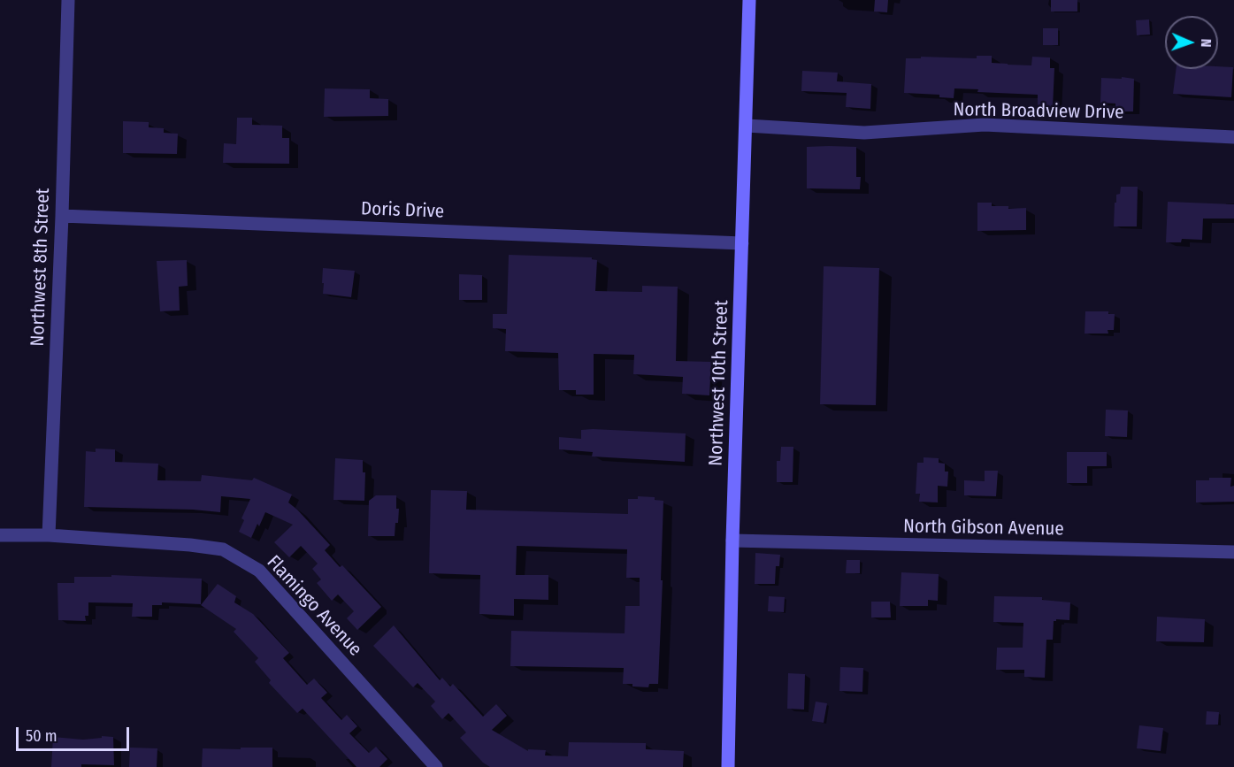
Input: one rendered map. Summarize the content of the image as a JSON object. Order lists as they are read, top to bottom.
{
  "streets": {
    "main road": ["Northwest 10th Street"],
    "street": [
      "North Broadview Drive",
      "Doris Drive",
      "Northwest 8th Street",
      "North Gibson Avenue",
      "Flamingo Avenue"
    ]
  },
  "crossings": [
    ["North Broadview Drive", "Northwest 10th Street"],
    ["Doris Drive", "Northwest 8th Street"],
    ["Doris Drive", "Northwest 10th Street"],
    ["Northwest 8th Street", "Flamingo Avenue"],
    ["Northwest 10th Street", "North Gibson Avenue"]
  ],
  "scale_bar": "50 m",
  "north": "right"
}
